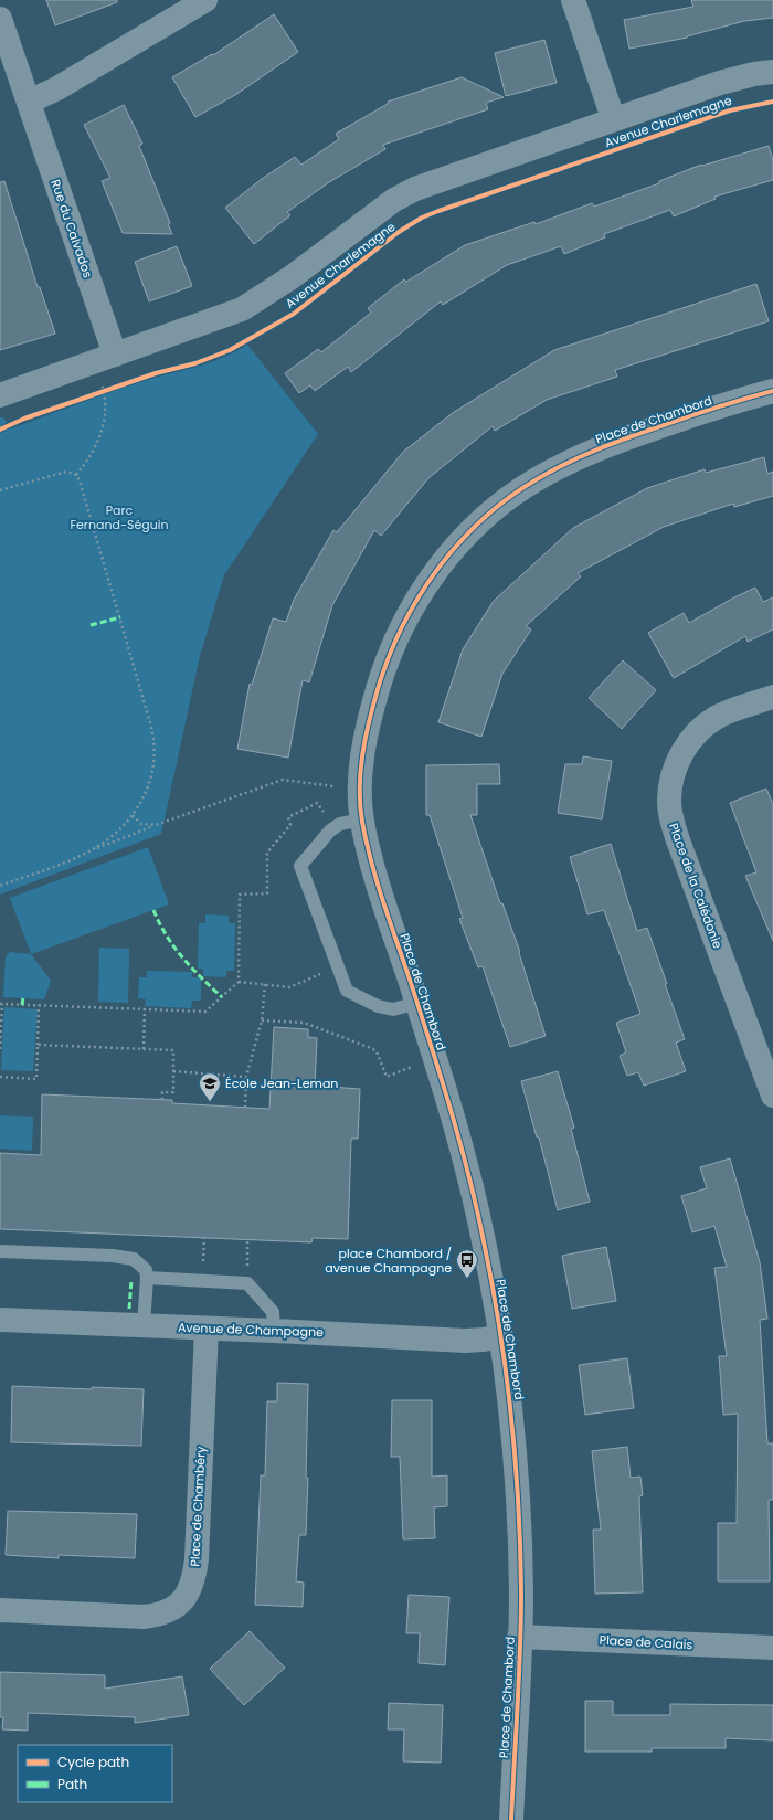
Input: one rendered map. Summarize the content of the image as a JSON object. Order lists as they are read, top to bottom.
{
  "streets": {
    "street": [
      "Avenue Charlemagne",
      "Rue du Calvados",
      "Place de Chambord",
      "Place de la Calédonie",
      "Avenue de Champagne",
      "Place de Chambéry",
      "Place de Calais"
    ]
  },
  "crossings": [
    ["Avenue Charlemagne", "Rue du Calvados"],
    ["Place de Chambord", "Avenue de Champagne"],
    ["Place de Chambord", "Place de Calais"],
    ["Avenue de Champagne", "Place de Chambéry"]
  ],
  "parks": ["Parc Fernand-Séguin"],
  "places": {
    "school or university": ["École Jean-Leman"],
    "bus stop": ["place Chambord / avenue Champagne"]
  },
  "legend": ["Cycle path", "Path"]
}
